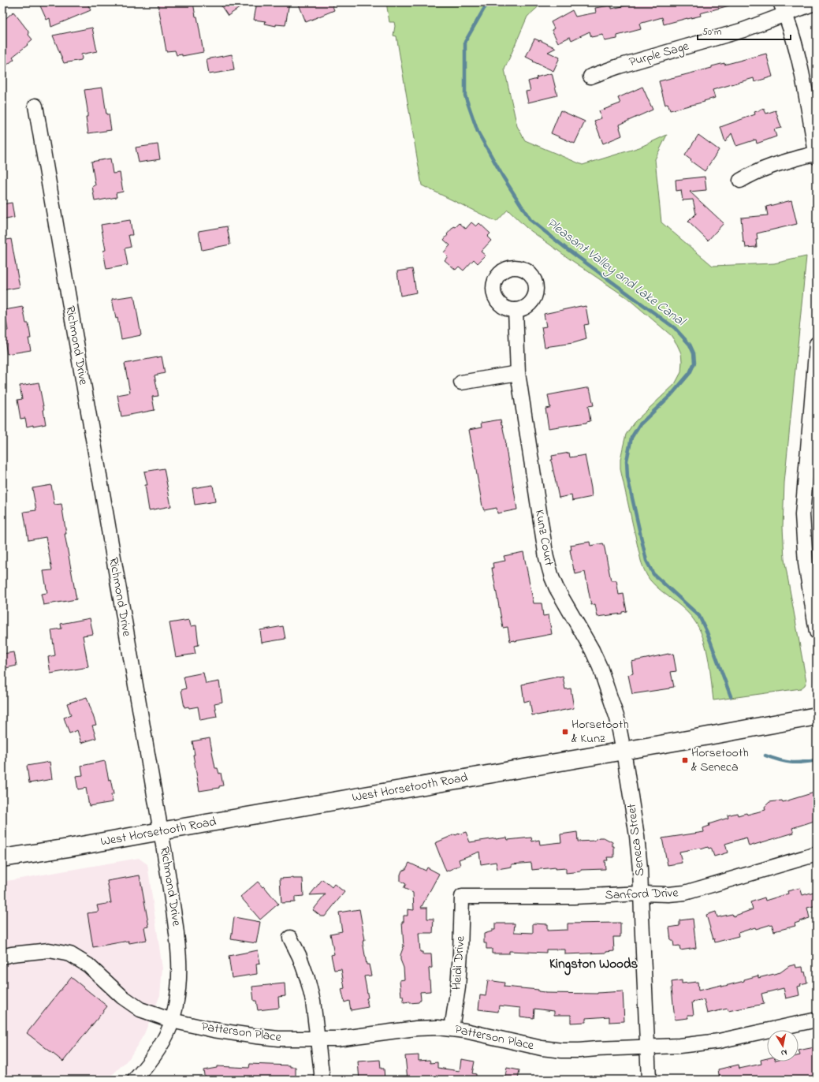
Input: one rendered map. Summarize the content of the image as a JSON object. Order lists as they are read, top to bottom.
{
  "streets": {
    "main road": ["West Horsetooth Road"],
    "street": [
      "Purple Sage",
      "Richmond Drive",
      "Kunz Court",
      "Seneca Street",
      "Sanford Drive",
      "Heidi Drive",
      "Patterson Place"
    ]
  },
  "crossings": [
    ["Richmond Drive", "West Horsetooth Road"],
    ["Richmond Drive", "Patterson Place"],
    ["Kunz Court", "West Horsetooth Road"],
    ["Kunz Court", "Seneca Street"],
    ["West Horsetooth Road", "Seneca Street"],
    ["Seneca Street", "Sanford Drive"],
    ["Seneca Street", "Patterson Place"],
    ["Sanford Drive", "Heidi Drive"],
    ["Heidi Drive", "Patterson Place"]
  ],
  "districts": ["Kingston Woods"],
  "water": ["Pleasant Valley and Lake Canal"],
  "places": {
    "transit": ["Horsetooth & Kunz", "Horsetooth & Seneca"]
  },
  "scale_bar": "50 m",
  "north": "bottom"
}
